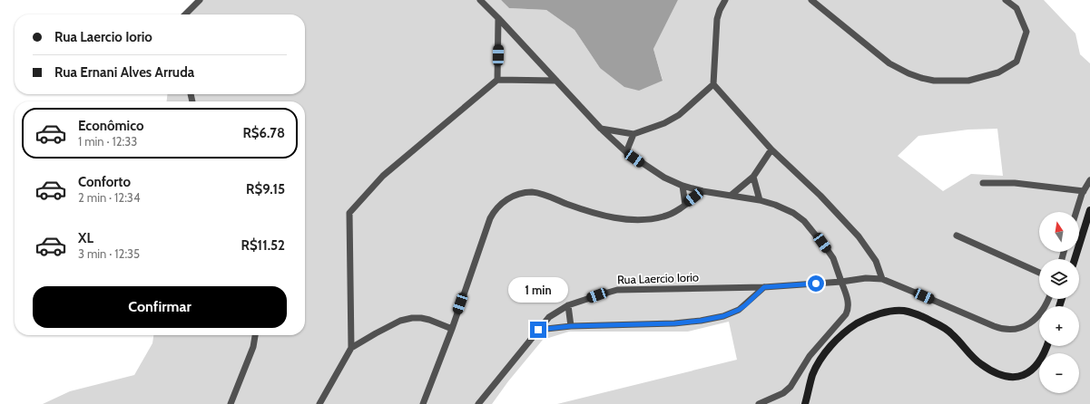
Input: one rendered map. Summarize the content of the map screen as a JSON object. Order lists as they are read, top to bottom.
{
  "streets": {
    "street": ["Rua Laercio Iorio"]
  },
  "north": "top",
  "page": {
    "banner": ["Rua Laercio Iorio", "Rua Ernani Alves Arruda"],
    "list": [
      {
        "name": "Econômico",
        "note": "1 min · 12:33",
        "value": "R$6.78"
      },
      {
        "name": "Conforto",
        "note": "2 min · 12:34",
        "value": "R$9.15"
      },
      {
        "name": "XL",
        "note": "3 min · 12:35",
        "value": "R$11.52"
      }
    ],
    "map_buttons": ["+", "−"],
    "bubble": "1 min",
    "buttons": "Confirmar"
  }
}
